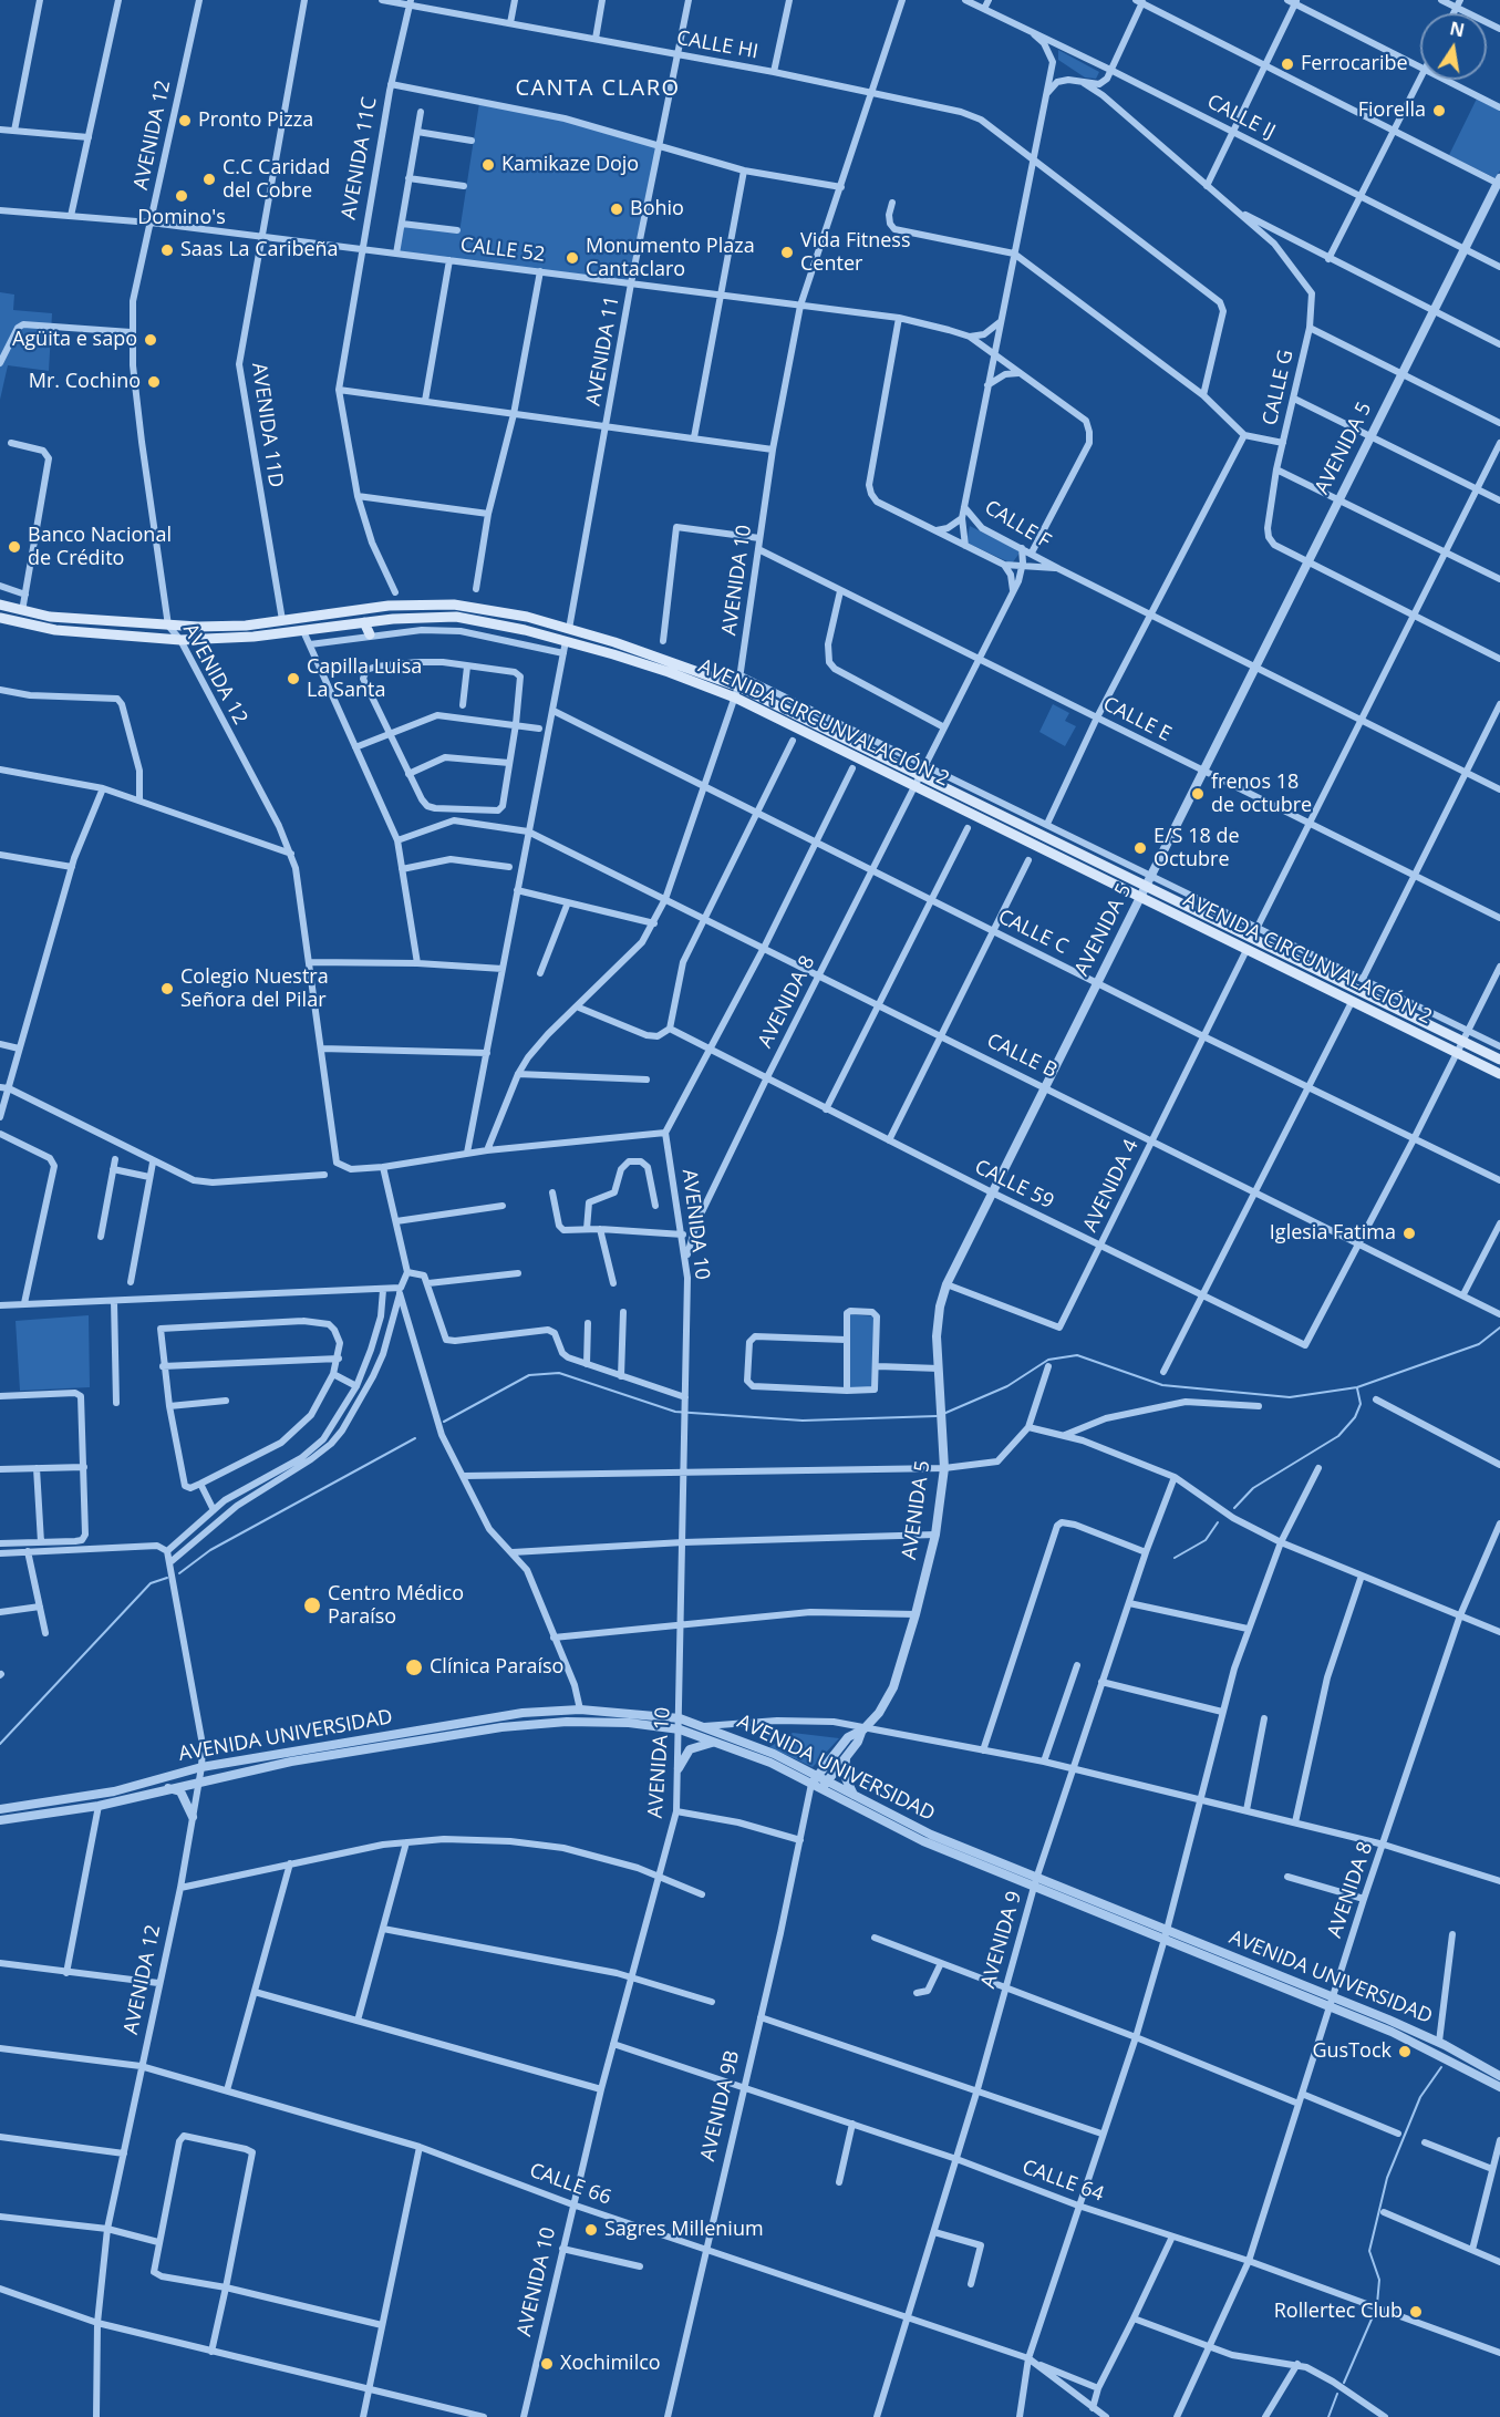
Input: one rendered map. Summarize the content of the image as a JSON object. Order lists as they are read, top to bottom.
{
  "streets": {
    "main road": ["AVENIDA CIRCUNVALACIÓN 2"],
    "street": [
      "CALLE HI",
      "CALLE IJ",
      "AVENIDA 12",
      "AVENIDA 11C",
      "CALLE 52",
      "AVENIDA 11",
      "CALLE G",
      "AVENIDA 11D",
      "AVENIDA 5",
      "CALLE F",
      "AVENIDA 10",
      "CALLE E",
      "CALLE C",
      "AVENIDA 8",
      "CALLE B",
      "CALLE 59",
      "AVENIDA 4",
      "AVENIDA UNIVERSIDAD",
      "AVENIDA 9",
      "AVENIDA 9B",
      "CALLE 64",
      "CALLE 66"
    ]
  },
  "crossings": [
    ["CALLE HI", "AVENIDA 11C"],
    ["CALLE HI", "AVENIDA 11"],
    ["CALLE HI", "CALLE F"],
    ["CALLE HI", "AVENIDA 10"],
    ["CALLE IJ", "AVENIDA 5"],
    ["CALLE IJ", "CALLE F"],
    ["AVENIDA 12", "CALLE 52"],
    ["AVENIDA 12", "AVENIDA CIRCUNVALACIÓN 2"],
    ["AVENIDA 12", "AVENIDA UNIVERSIDAD"],
    ["AVENIDA 12", "CALLE 66"],
    ["AVENIDA 11C", "CALLE 52"],
    ["CALLE 52", "AVENIDA 11"],
    ["CALLE 52", "AVENIDA 11D"],
    ["CALLE 52", "CALLE F"],
    ["CALLE 52", "AVENIDA 10"],
    ["AVENIDA 11", "AVENIDA CIRCUNVALACIÓN 2"],
    ["CALLE G", "AVENIDA 5"],
    ["AVENIDA 11D", "AVENIDA CIRCUNVALACIÓN 2"],
    ["AVENIDA 5", "CALLE F"],
    ["AVENIDA 5", "CALLE E"],
    ["AVENIDA 5", "AVENIDA CIRCUNVALACIÓN 2"],
    ["AVENIDA 5", "CALLE C"],
    ["AVENIDA 5", "CALLE B"],
    ["AVENIDA 5", "CALLE 59"],
    ["AVENIDA 5", "AVENIDA 4"],
    ["AVENIDA 5", "AVENIDA UNIVERSIDAD"],
    ["AVENIDA 5", "AVENIDA 9B"],
    ["AVENIDA 10", "CALLE E"],
    ["AVENIDA 10", "AVENIDA CIRCUNVALACIÓN 2"],
    ["AVENIDA 10", "CALLE C"],
    ["AVENIDA 10", "AVENIDA 8"],
    ["AVENIDA 10", "CALLE B"],
    ["AVENIDA 10", "AVENIDA UNIVERSIDAD"],
    ["AVENIDA 10", "CALLE 64"],
    ["AVENIDA 10", "CALLE 66"],
    ["AVENIDA CIRCUNVALACIÓN 2", "AVENIDA 8"],
    ["AVENIDA CIRCUNVALACIÓN 2", "AVENIDA 4"],
    ["CALLE C", "AVENIDA 8"],
    ["CALLE C", "AVENIDA 4"],
    ["AVENIDA 8", "CALLE B"],
    ["AVENIDA 8", "CALLE 59"],
    ["AVENIDA 8", "AVENIDA UNIVERSIDAD"],
    ["AVENIDA 8", "CALLE 64"],
    ["CALLE B", "CALLE 59"],
    ["CALLE B", "AVENIDA 4"],
    ["CALLE 59", "AVENIDA 4"],
    ["AVENIDA UNIVERSIDAD", "AVENIDA 9"],
    ["AVENIDA UNIVERSIDAD", "AVENIDA 9B"],
    ["AVENIDA 9", "CALLE 64"],
    ["AVENIDA 9", "CALLE 66"],
    ["AVENIDA 9B", "CALLE 64"],
    ["AVENIDA 9B", "CALLE 66"]
  ],
  "districts": ["CANTA CLARO"],
  "places": [
    "Ferrocaribe",
    "Fiorella",
    "Pronto Pizza",
    "Kamikaze Dojo",
    "C.C Caridad del Cobre",
    "Domino's",
    "Bohio",
    "Saas La Caribeña",
    "Vida Fitness Center",
    "Monumento Plaza Cantaclaro",
    "Agüita e sapo",
    "Mr. Cochino",
    "Banco Nacional de Crédito",
    "Capilla Luisa La Santa",
    "frenos 18 de octubre",
    "E/S 18 de Octubre",
    "Colegio Nuestra Señora del Pilar",
    "Iglesia Fatima",
    "Centro Médico Paraíso",
    "Clínica Paraíso",
    "GusTock",
    "Sagres Millenium",
    "Rollertec Club",
    "Xochimilco"
  ],
  "north": "top"
}
